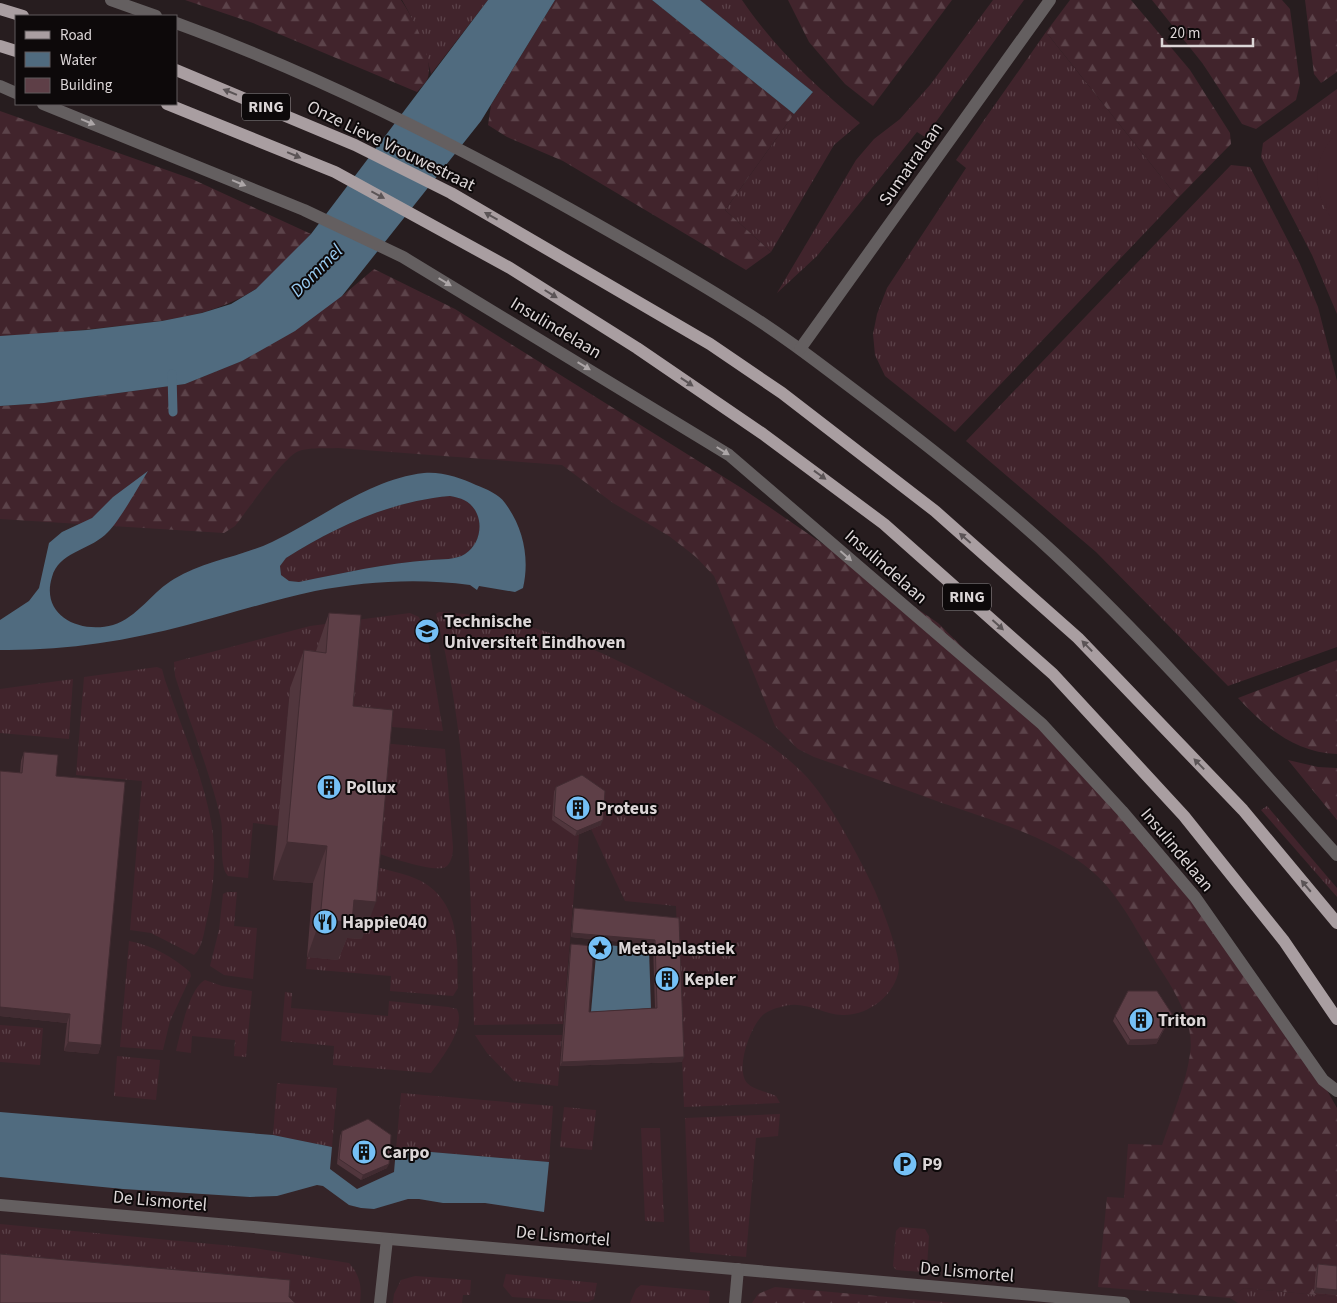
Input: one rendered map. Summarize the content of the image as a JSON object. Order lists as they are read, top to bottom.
{
  "streets": {
    "main road": ["RING", "Onze Lieve Vrouwestraat", "Insulindelaan"],
    "street": ["Sumatralaan", "De Lismortel"]
  },
  "crossings": [
    ["Onze Lieve Vrouwestraat", "Sumatralaan"]
  ],
  "one_way": ["Insulindelaan"],
  "water": ["Dommel"],
  "places": {
    "school or university": ["Technische Universiteit Eindhoven"],
    "building": [
      "Pollux",
      "Proteus",
      "Kepler",
      "Triton",
      "Carpo"
    ],
    "restaurant": ["Happie040"],
    "place": ["Metaalplastiek"],
    "parking": ["P9"]
  },
  "legend": ["Road", "Water", "Building"],
  "scale_bar": "20 m"
}
